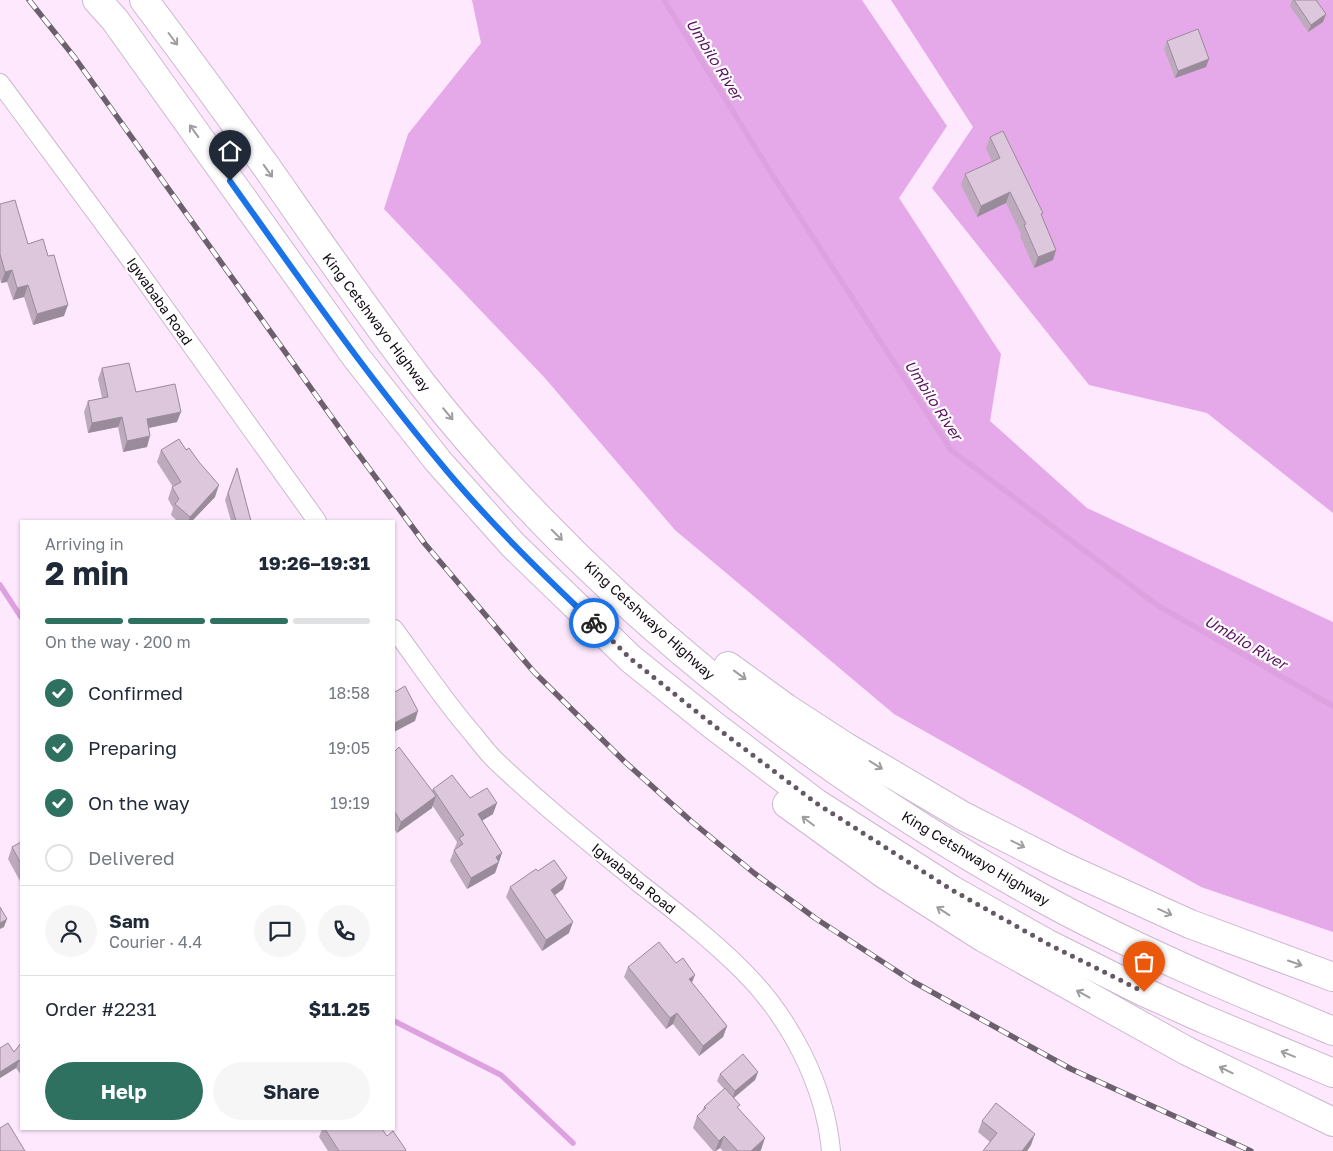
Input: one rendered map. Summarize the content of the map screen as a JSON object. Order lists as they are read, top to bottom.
{
  "streets": {
    "highway": ["King Cetshwayo Highway"],
    "street": ["Igwababa Road"]
  },
  "water": ["Umbilo River"],
  "page": {
    "heading": ["2 min", "Arriving in", "19:26–19:31"],
    "panel": [
      "Sam",
      "Courier · 4.4",
      "Order #2231",
      "$11.25"
    ],
    "bar": "On the way · 200 m",
    "list": [
      ["Confirmed", "18:58"],
      ["Preparing", "19:05"],
      ["On the way", "19:19"],
      "Delivered"
    ],
    "buttons": ["Help", "Share"]
  }
}
